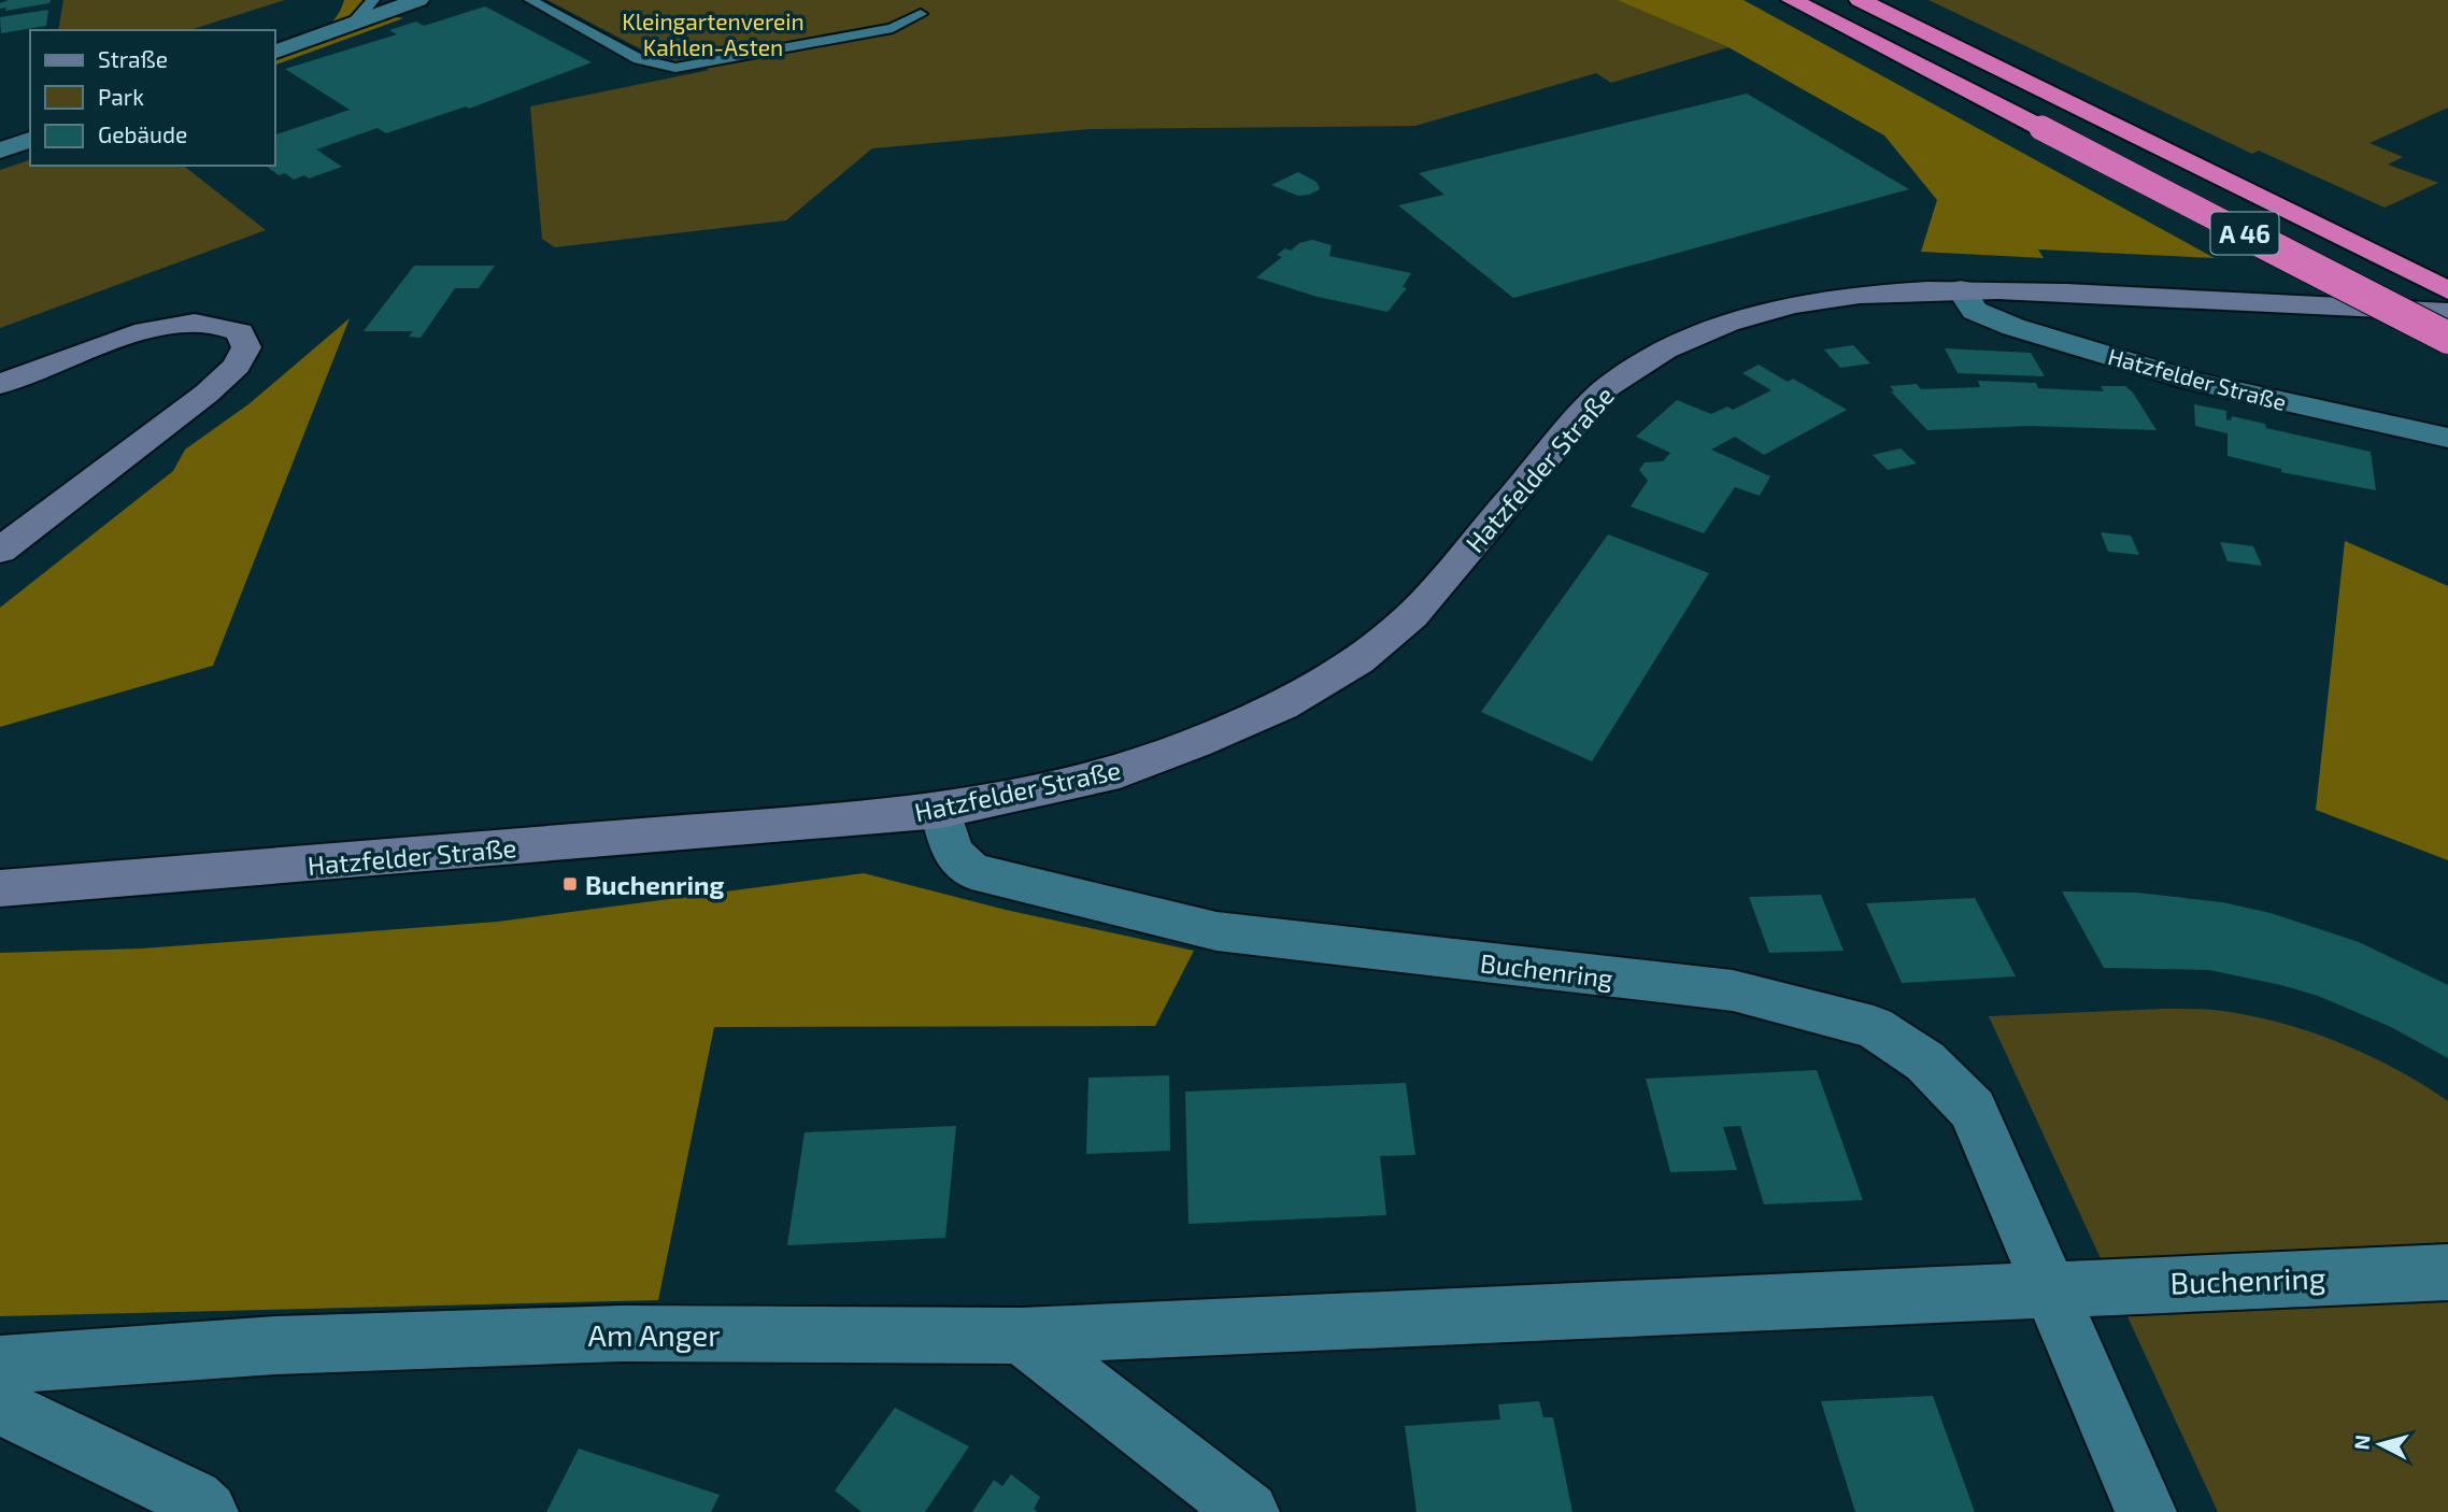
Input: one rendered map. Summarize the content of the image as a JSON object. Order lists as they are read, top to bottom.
{
  "streets": {
    "highway": ["A 46"],
    "main road": ["Hatzfelder Straße"],
    "street": ["Buchenring", "Am Anger"]
  },
  "crossings": [
    ["Hatzfelder Straße", "Buchenring"],
    ["Buchenring", "Am Anger"]
  ],
  "parks": ["Kleingartenverein Kahlen-Asten"],
  "places": {
    "transit": ["Buchenring"]
  },
  "legend": ["Straße", "Park", "Gebäude"],
  "north": "left"
}
